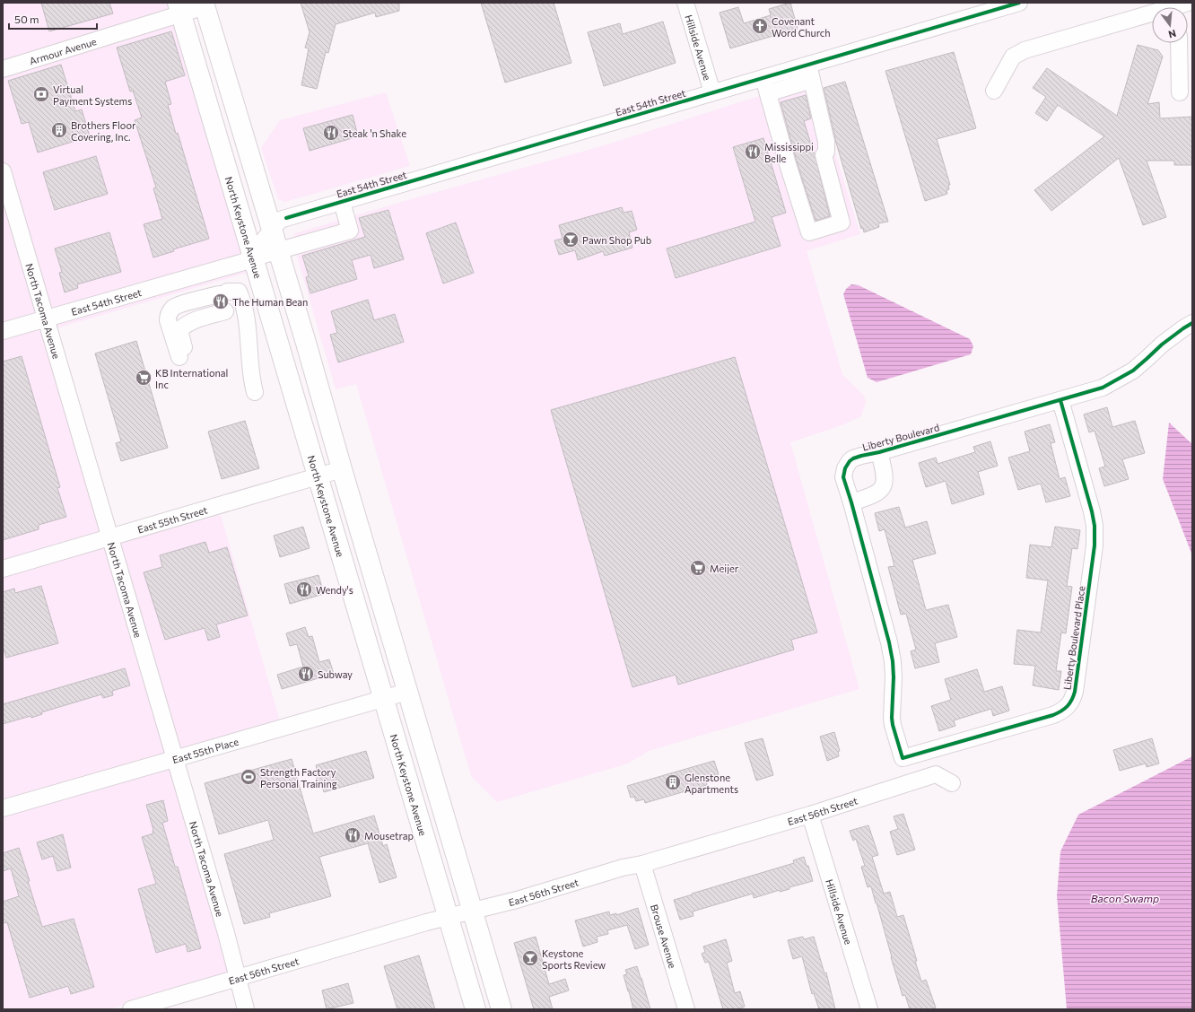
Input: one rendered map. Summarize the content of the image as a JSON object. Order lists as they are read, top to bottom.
{
  "streets": {
    "main road": ["North Keystone Avenue"],
    "street": [
      "Hillside Avenue",
      "Armour Avenue",
      "East 54th Street",
      "North Tacoma Avenue",
      "Liberty Boulevard",
      "East 55th Street",
      "Liberty Boulevard Place",
      "East 55th Place",
      "East 56th Street",
      "Brouse Avenue"
    ]
  },
  "crossings": [
    ["Hillside Avenue", "East 54th Street"],
    ["Hillside Avenue", "East 56th Street"],
    ["Armour Avenue", "North Keystone Avenue"],
    ["East 54th Street", "North Keystone Avenue"],
    ["East 54th Street", "North Tacoma Avenue"],
    ["North Keystone Avenue", "East 55th Street"],
    ["North Keystone Avenue", "East 55th Place"],
    ["North Keystone Avenue", "East 56th Street"],
    ["North Tacoma Avenue", "East 55th Street"],
    ["North Tacoma Avenue", "East 55th Place"],
    ["North Tacoma Avenue", "East 56th Street"],
    ["Liberty Boulevard", "Liberty Boulevard Place"],
    ["East 56th Street", "Brouse Avenue"]
  ],
  "water": ["Bacon Swamp"],
  "places": {
    "church": ["Covenant Word Church"],
    "bank": ["Virtual Payment Systems"],
    "building": ["Brothers Floor Covering, Inc.", "Glenstone Apartments"],
    "restaurant": [
      "Steak 'n Shake",
      "Mississippi Belle",
      "The Human Bean",
      "Wendy's",
      "Subway",
      "Mousetrap"
    ],
    "bar": ["Pawn Shop Pub", "Keystone Sports Review"],
    "supermarket": ["KB International Inc", "Meijer"],
    "sports": ["Strength Factory Personal Training"]
  },
  "scale_bar": "50 m",
  "north": "bottom"
}
